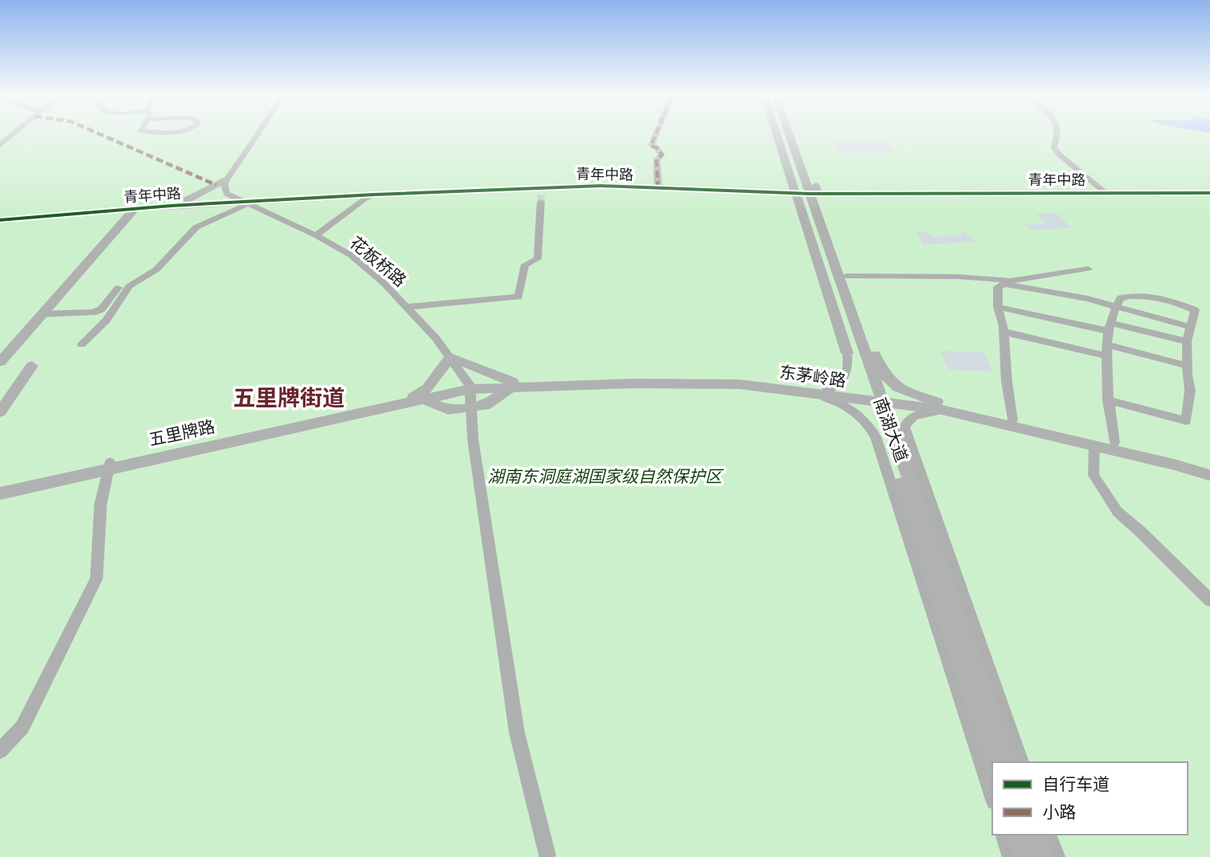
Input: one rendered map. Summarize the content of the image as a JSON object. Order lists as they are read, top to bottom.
{
  "streets": {
    "main road": [
      "青年中路",
      "东茅岭路",
      "南湖大道",
      "五里牌路"
    ],
    "street": ["花板桥路"]
  },
  "crossings": [
    ["青年中路", "花板桥路"],
    ["青年中路", "南湖大道"],
    ["花板桥路", "东茅岭路"],
    ["花板桥路", "五里牌路"],
    ["东茅岭路", "南湖大道"],
    ["东茅岭路", "五里牌路"]
  ],
  "districts": ["五里牌街道"],
  "parks": ["湖南东洞庭湖国家级自然保护区"],
  "legend": ["自行车道", "小路"]
}
